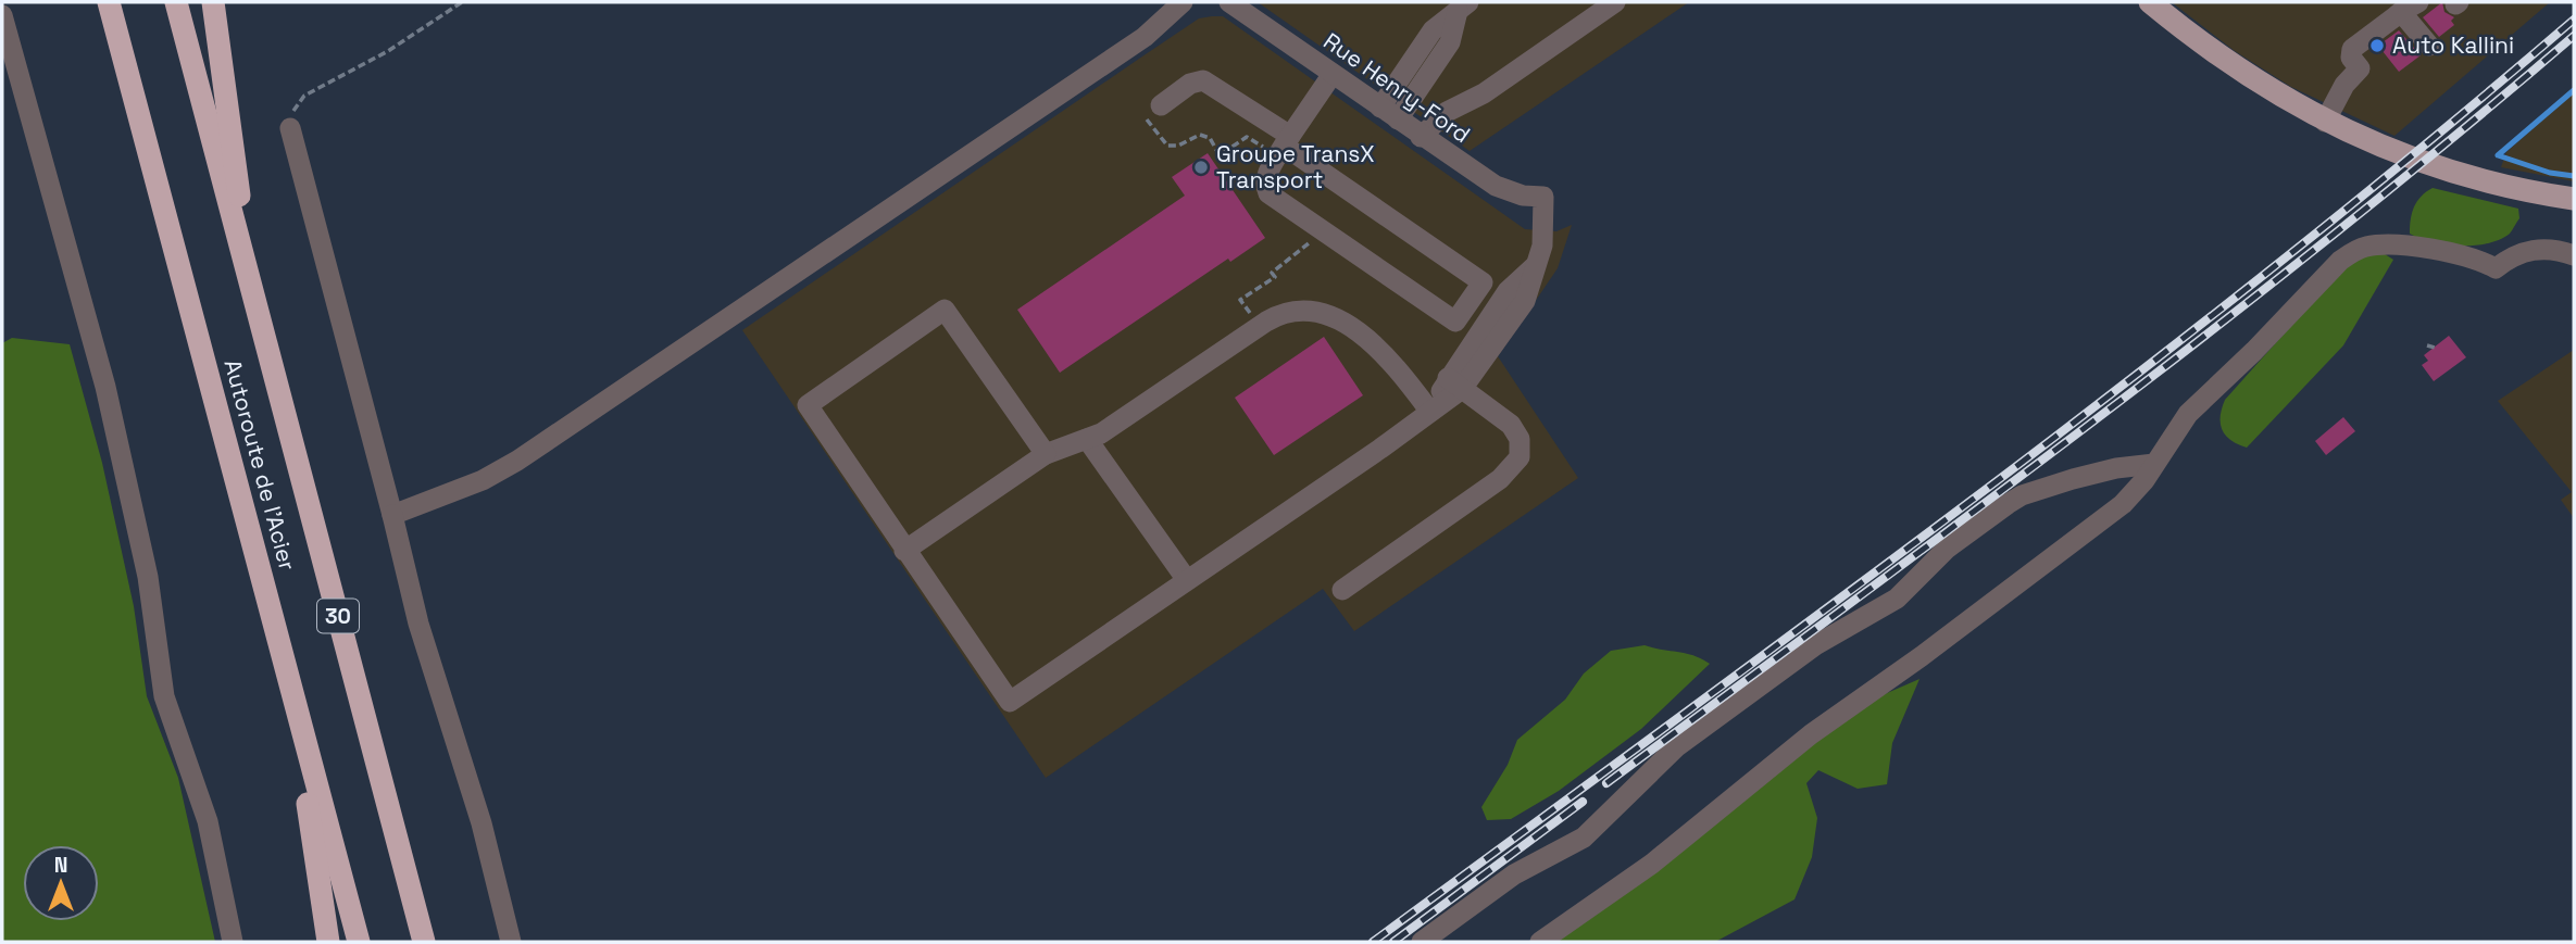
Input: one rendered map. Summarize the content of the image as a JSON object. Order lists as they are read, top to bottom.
{
  "streets": {
    "highway": ["Autoroute de l'Acier", "30"],
    "street": ["Rue Henry-Ford"]
  },
  "places": ["Auto Kallini", "Groupe TransX Transport"],
  "north": "top"
}
